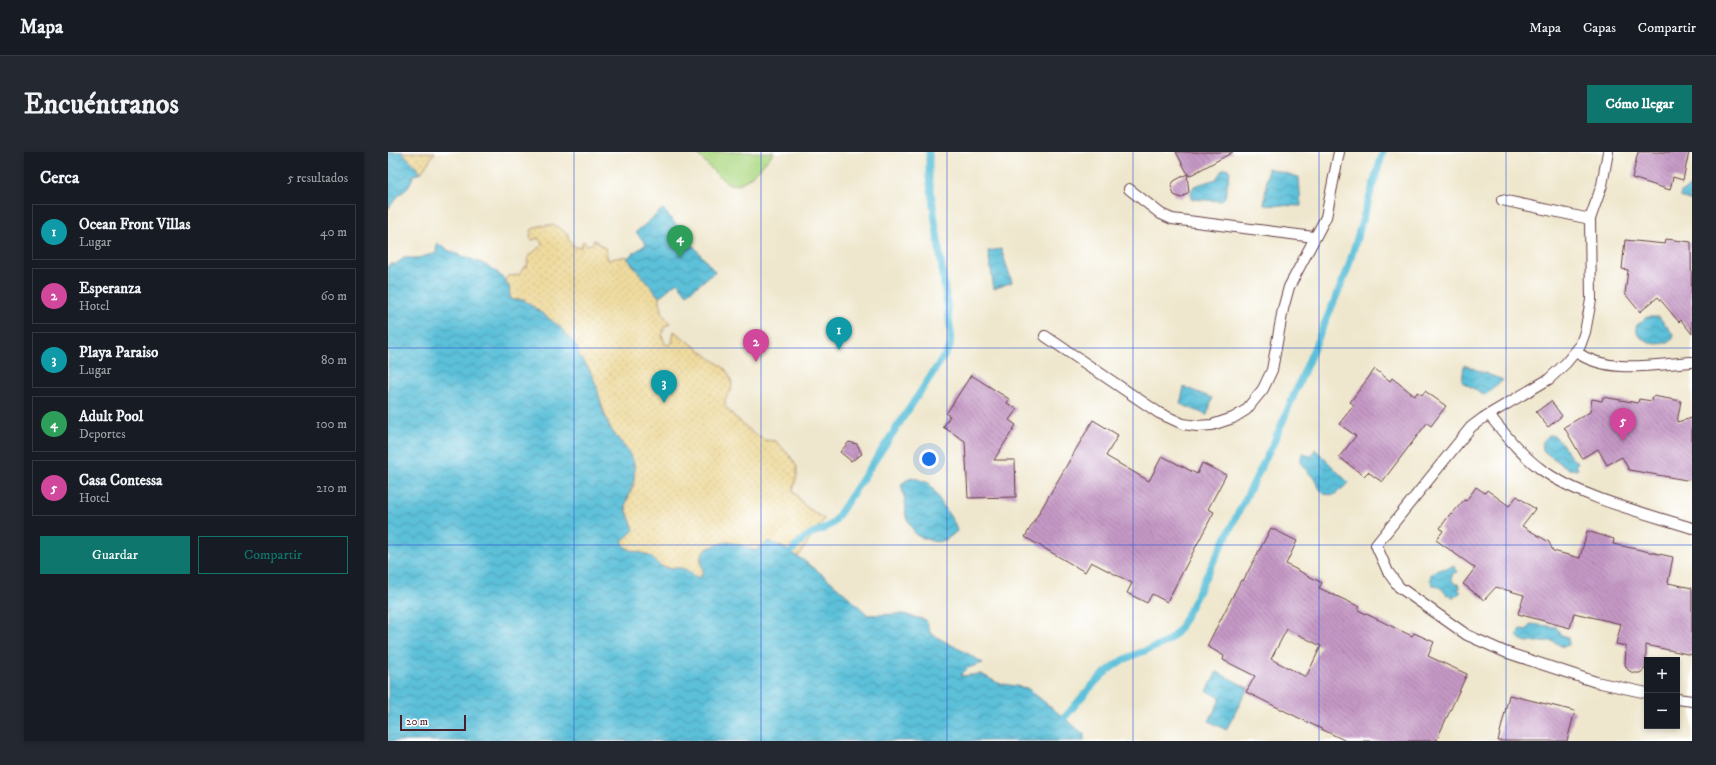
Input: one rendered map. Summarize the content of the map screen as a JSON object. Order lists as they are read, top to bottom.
{
  "scale_bar": "20 m",
  "page": {
    "header": "Mapa",
    "nav": ["Mapa", "Capas", "Compartir"],
    "buttons": [
      "Cómo llegar",
      ["Guardar", "Compartir"]
    ],
    "title": "Encuéntranos",
    "heading": ["Cerca", "5 resultados"],
    "list": [
      {
        "mark": "1",
        "name": "Ocean Front Villas",
        "note": "Lugar",
        "value": "40 m"
      },
      {
        "mark": "2",
        "name": "Esperanza",
        "note": "Hotel",
        "value": "60 m"
      },
      {
        "mark": "3",
        "name": "Playa Paraiso",
        "note": "Lugar",
        "value": "80 m"
      },
      {
        "mark": "4",
        "name": "Adult Pool",
        "note": "Deportes",
        "value": "100 m"
      },
      {
        "mark": "5",
        "name": "Casa Contessa",
        "note": "Hotel",
        "value": "210 m"
      }
    ],
    "pins": [
      "4",
      "1",
      "2",
      "3",
      "5"
    ],
    "map_buttons": ["+", "−"],
    "scale": "20 m"
  }
}
